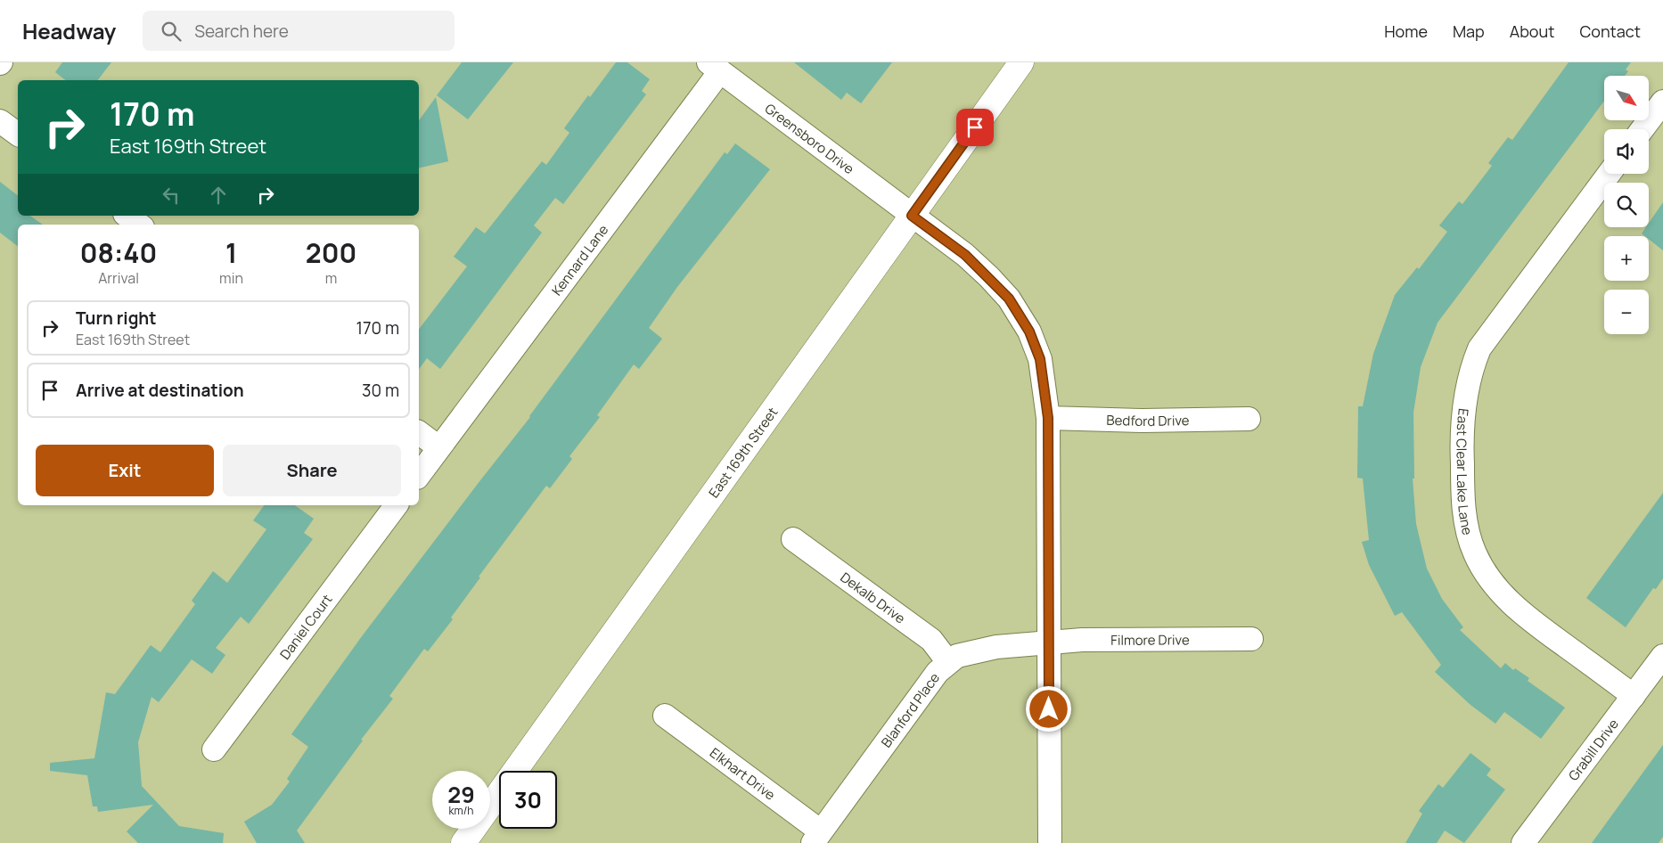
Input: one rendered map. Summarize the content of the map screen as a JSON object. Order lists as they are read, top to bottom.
{
  "streets": {
    "street": [
      "Greensboro Drive",
      "Kennard Lane",
      "Bedford Drive",
      "East 169th Street",
      "East Clear Lake Lane",
      "Dekalb Drive",
      "Daniel Court",
      "Filmore Drive",
      "Blanford Place",
      "Grabill Drive",
      "Elkhart Drive"
    ]
  },
  "crossings": [
    ["Greensboro Drive", "Kennard Lane"],
    ["Greensboro Drive", "Bedford Drive"],
    ["Greensboro Drive", "East 169th Street"],
    ["Greensboro Drive", "Filmore Drive"],
    ["Greensboro Drive", "Blanford Place"],
    ["East Clear Lake Lane", "Grabill Drive"],
    ["Dekalb Drive", "Blanford Place"],
    ["Filmore Drive", "Blanford Place"],
    ["Blanford Place", "Elkhart Drive"]
  ],
  "north": "bottom right",
  "page": {
    "header": "Headway",
    "search": "Search here",
    "nav": [
      "Home",
      "Map",
      "About",
      "Contact"
    ],
    "map_buttons": ["+", "−"],
    "turn": ["170 m", "East 169th Street"],
    "eta": [
      "08:40",
      "Arrival",
      "1",
      "min",
      "200",
      "m"
    ],
    "list": [
      {
        "name": "Turn right",
        "note": "East 169th Street",
        "value": "170 m"
      },
      {
        "name": "Arrive at destination",
        "value": "30 m"
      }
    ],
    "buttons": ["Exit", "Share"],
    "speed": "29 km/h",
    "limit": "30"
  }
}
